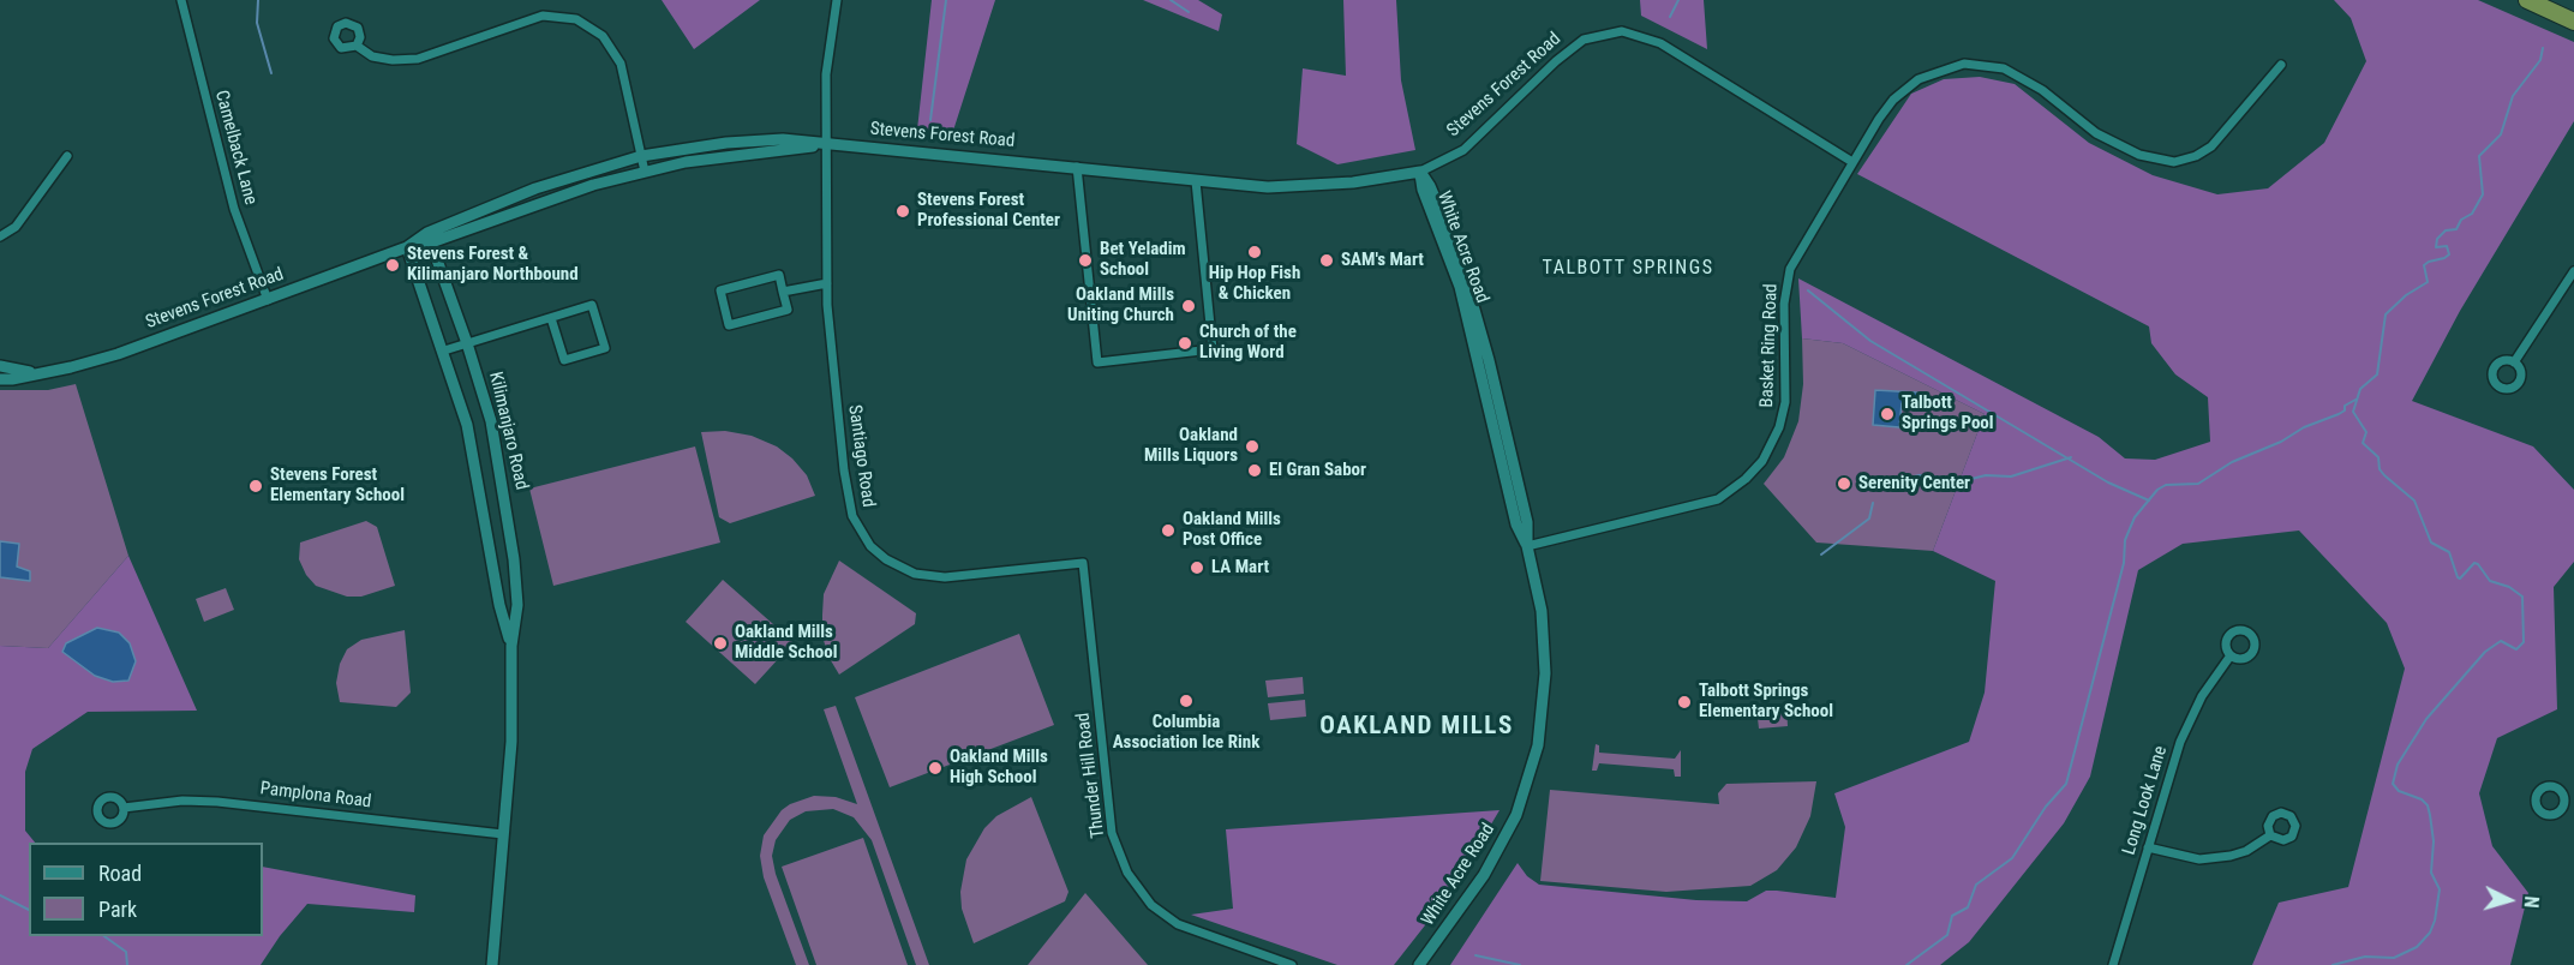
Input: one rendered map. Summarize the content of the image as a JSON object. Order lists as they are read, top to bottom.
{
  "streets": {
    "street": [
      "Stevens Forest Road",
      "Camelback Lane",
      "White Acre Road",
      "Basket Ring Road",
      "Kilimanjaro Road",
      "Santiago Road",
      "Thunder Hill Road",
      "Pamplona Road",
      "Long Look Lane"
    ]
  },
  "crossings": [
    ["Stevens Forest Road", "Camelback Lane"],
    ["Stevens Forest Road", "White Acre Road"],
    ["Stevens Forest Road", "Basket Ring Road"],
    ["Stevens Forest Road", "Kilimanjaro Road"],
    ["Stevens Forest Road", "Santiago Road"],
    ["White Acre Road", "Basket Ring Road"],
    ["Kilimanjaro Road", "Pamplona Road"],
    ["Santiago Road", "Thunder Hill Road"]
  ],
  "districts": ["TALBOTT SPRINGS", "OAKLAND MILLS"],
  "places": [
    "Stevens Forest Professional Center",
    "Hip Hop Fish & Chicken",
    "Bet Yeladim School",
    "SAM's Mart",
    "Stevens Forest & Kilimanjaro Northbound",
    "Oakland Mills Uniting Church",
    "Church of the Living Word",
    "Talbott Springs Pool",
    "Oakland Mills Liquors",
    "El Gran Sabor",
    "Serenity Center",
    "Stevens Forest Elementary School",
    "Oakland Mills Post Office",
    "LA Mart",
    "Oakland Mills Middle School",
    "Columbia Association Ice Rink",
    "Talbott Springs Elementary School",
    "Oakland Mills High School"
  ],
  "legend": ["Road", "Park"],
  "north": "right"
}
